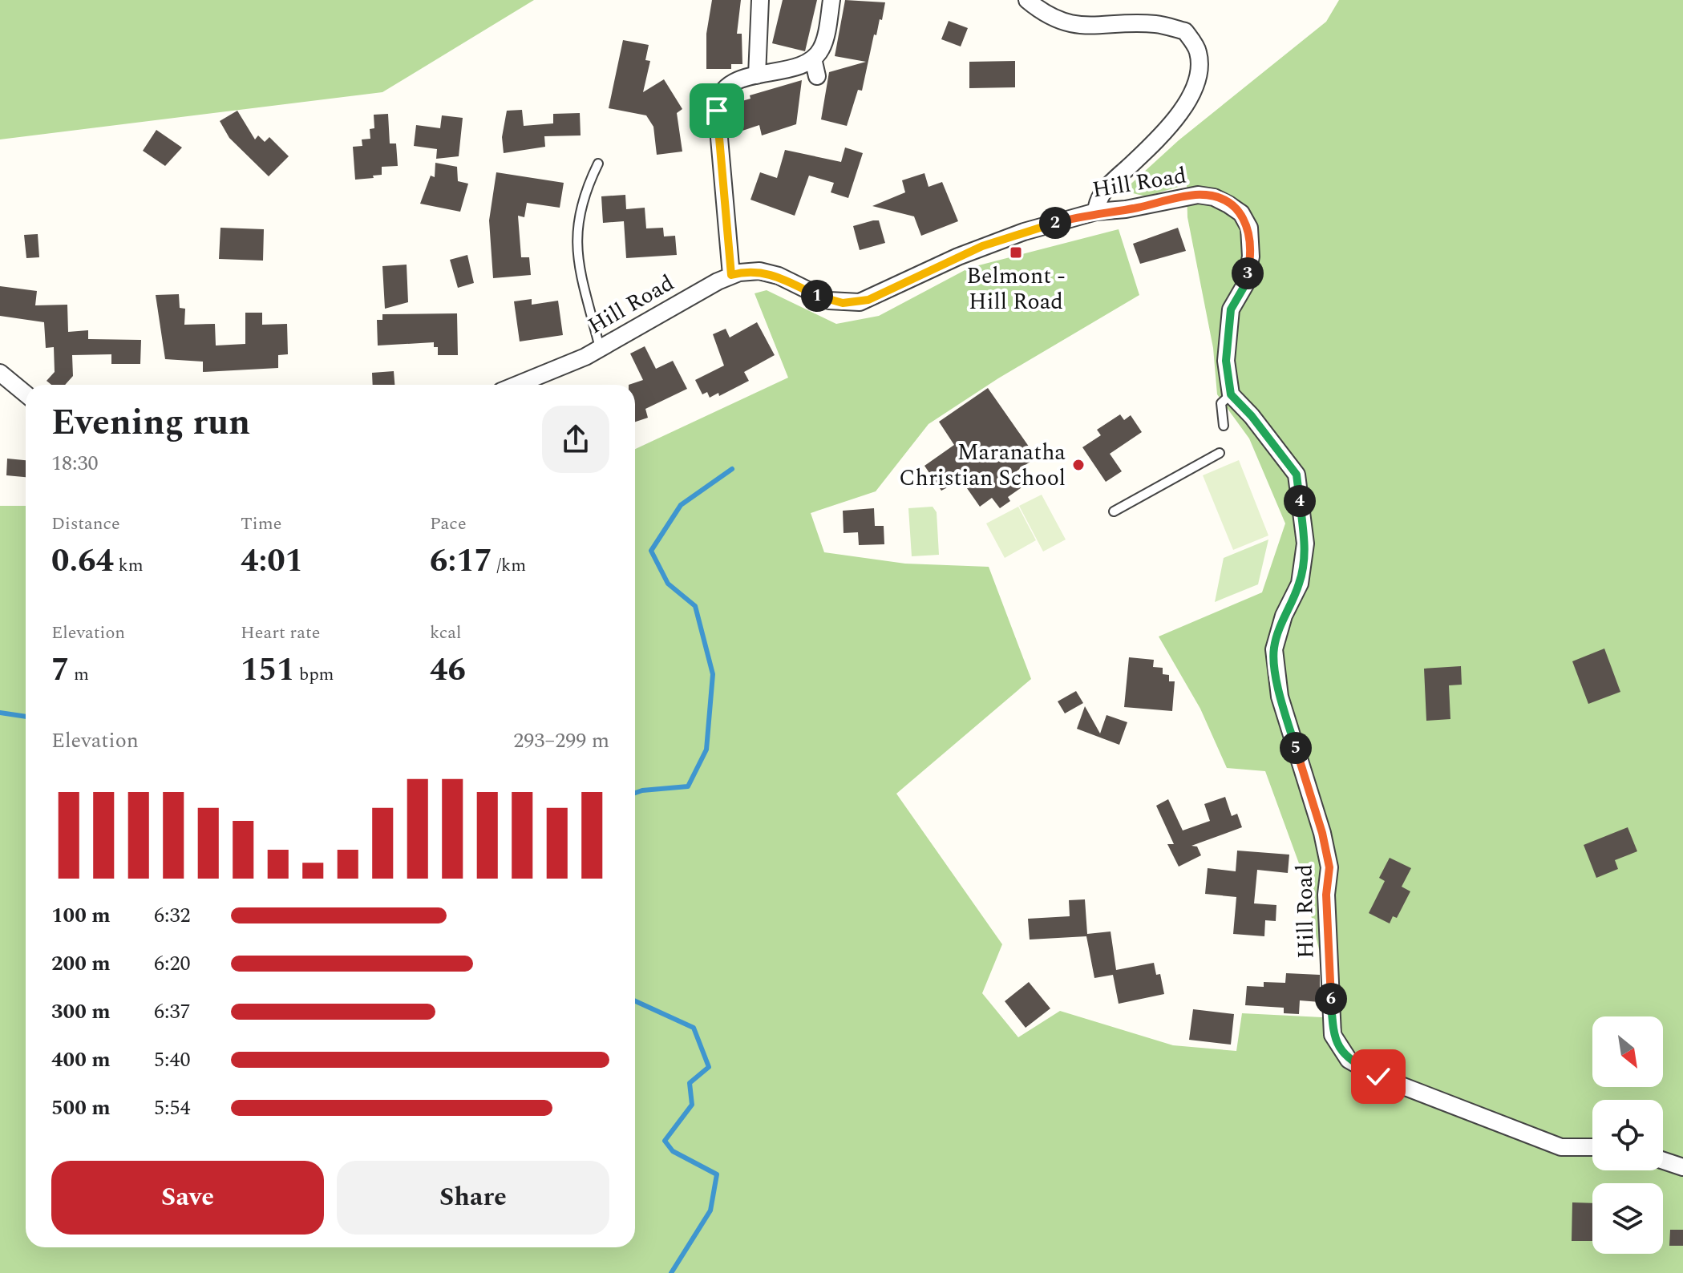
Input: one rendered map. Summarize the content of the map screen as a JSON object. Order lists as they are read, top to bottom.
{
  "streets": {
    "street": ["Hill Road"]
  },
  "places": {
    "transit": ["Belmont - Hill Road"],
    "other": ["Maranatha Christian School"]
  },
  "north": "bottom right",
  "page": {
    "pins": [
      "2",
      "3",
      "1",
      "4",
      "5",
      "6"
    ],
    "heading": ["Evening run", "18:30"],
    "stats": [
      ["Distance", "0.64 km"],
      ["Time", "4:01"],
      ["Pace", "6:17 /km"],
      ["Elevation", "7 m"],
      ["Heart rate", "151 bpm"],
      ["kcal", "46"]
    ],
    "chart": ["Elevation", "293–299 m"],
    "list": [
      {
        "name": "100 m",
        "note": "6:32"
      },
      {
        "name": "200 m",
        "note": "6:20"
      },
      {
        "name": "300 m",
        "note": "6:37"
      },
      {
        "name": "400 m",
        "note": "5:40"
      },
      {
        "name": "500 m",
        "note": "5:54"
      }
    ],
    "buttons": ["Save", "Share"]
  }
}
